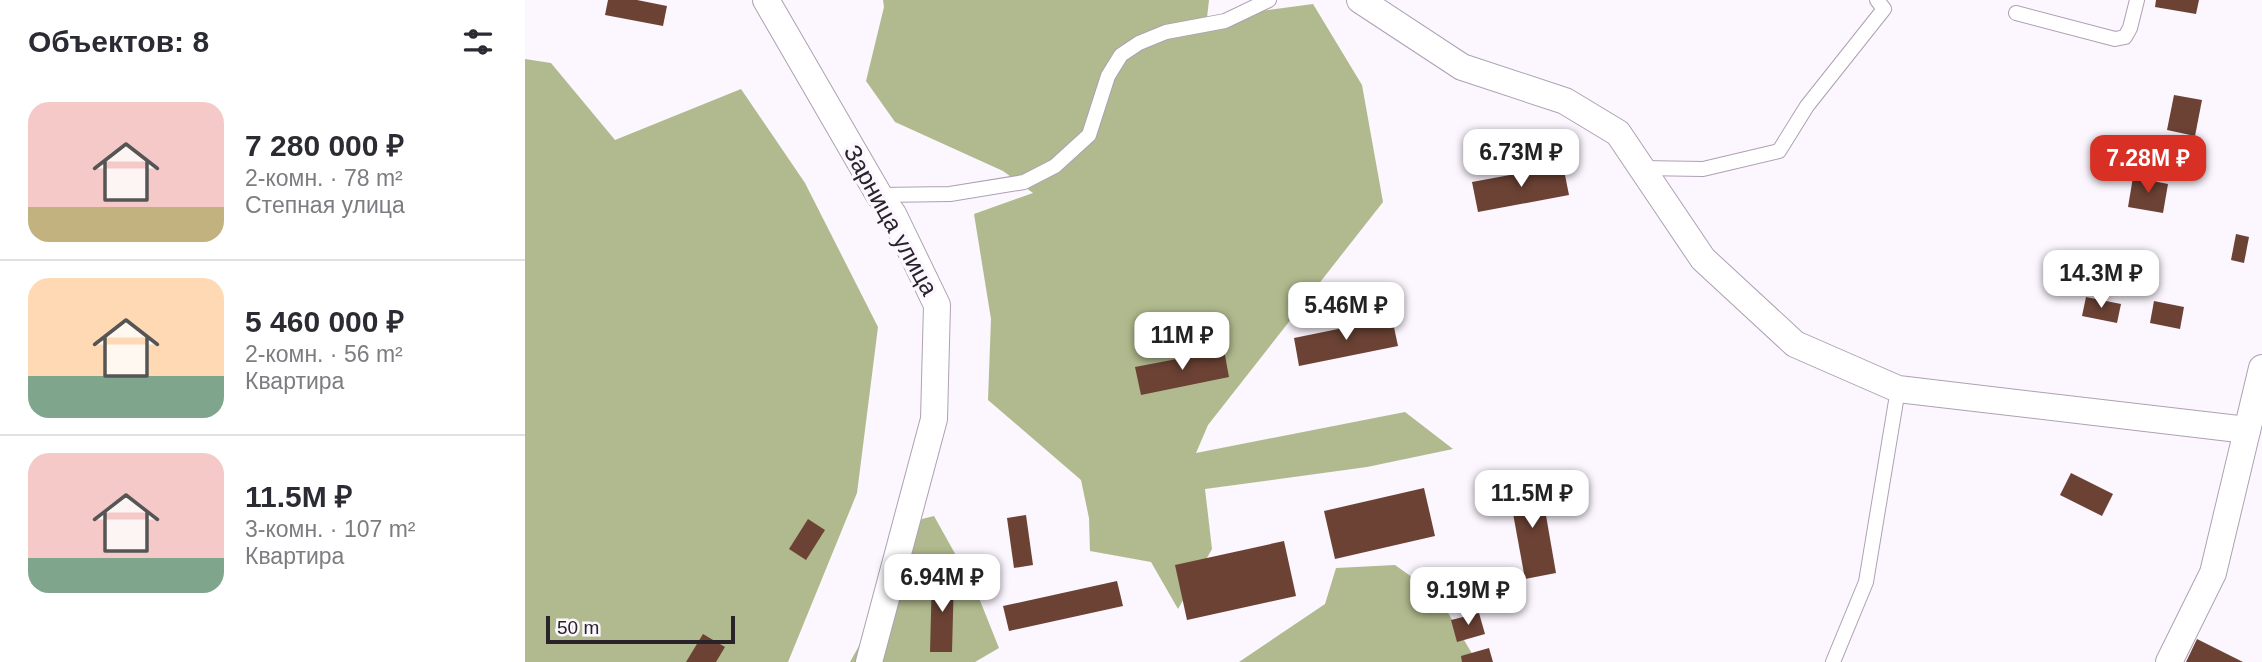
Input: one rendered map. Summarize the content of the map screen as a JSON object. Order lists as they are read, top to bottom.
{
  "streets": {
    "street": ["Зарница улица"]
  },
  "scale_bar": "50 m",
  "page": {
    "heading": "Объектов: 8",
    "list": [
      {
        "name": "7 280 000 ₽",
        "note": "2-комн. · 78 m² · Степная улица"
      },
      {
        "name": "5 460 000 ₽",
        "note": "2-комн. · 56 m² · Квартира"
      },
      {
        "name": "11.5M ₽",
        "note": "3-комн. · 107 m² · Квартира"
      }
    ],
    "price": [
      "6.73M ₽",
      "7.28M ₽",
      "14.3M ₽",
      "5.46M ₽",
      "11M ₽",
      "11.5M ₽",
      "6.94M ₽",
      "9.19M ₽"
    ],
    "scale": "50 m"
  }
}
